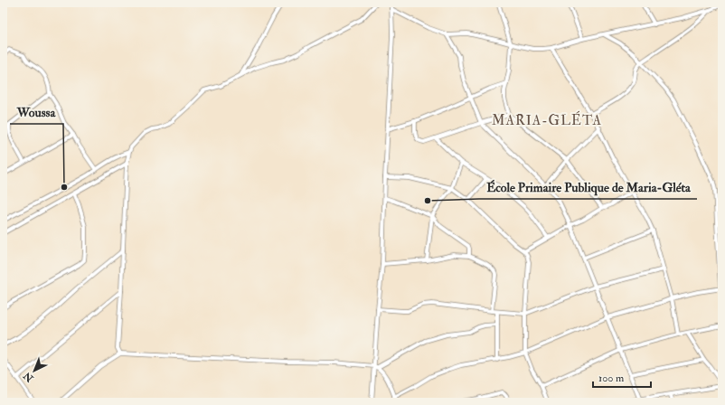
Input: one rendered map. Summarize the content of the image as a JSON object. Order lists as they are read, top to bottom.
{
  "districts": ["MARIA-GLÉTA"],
  "places": ["Woussa", "École Primaire Publique de Maria-Gléta"],
  "scale_bar": "100 m",
  "north": "bottom left"
}
